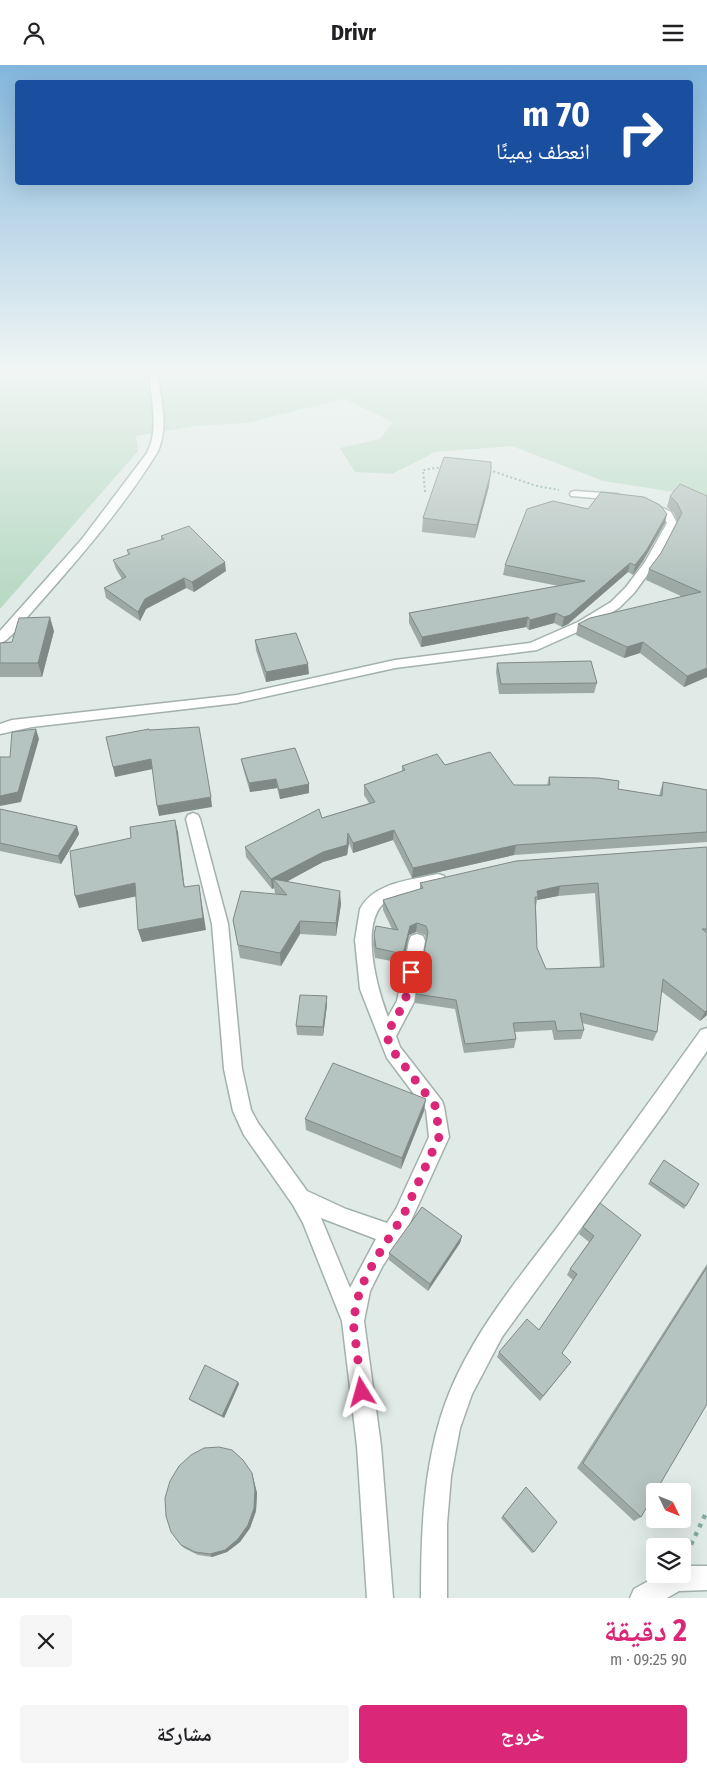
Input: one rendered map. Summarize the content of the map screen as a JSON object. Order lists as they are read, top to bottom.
{
  "north": "bottom right",
  "page": {
    "header": "Drivr",
    "turn": ["70 m", "انعطف يمينًا"],
    "heading": ["2 دقيقة", "90 m · 09:25"],
    "buttons": ["خروج", "مشاركة"]
  }
}
